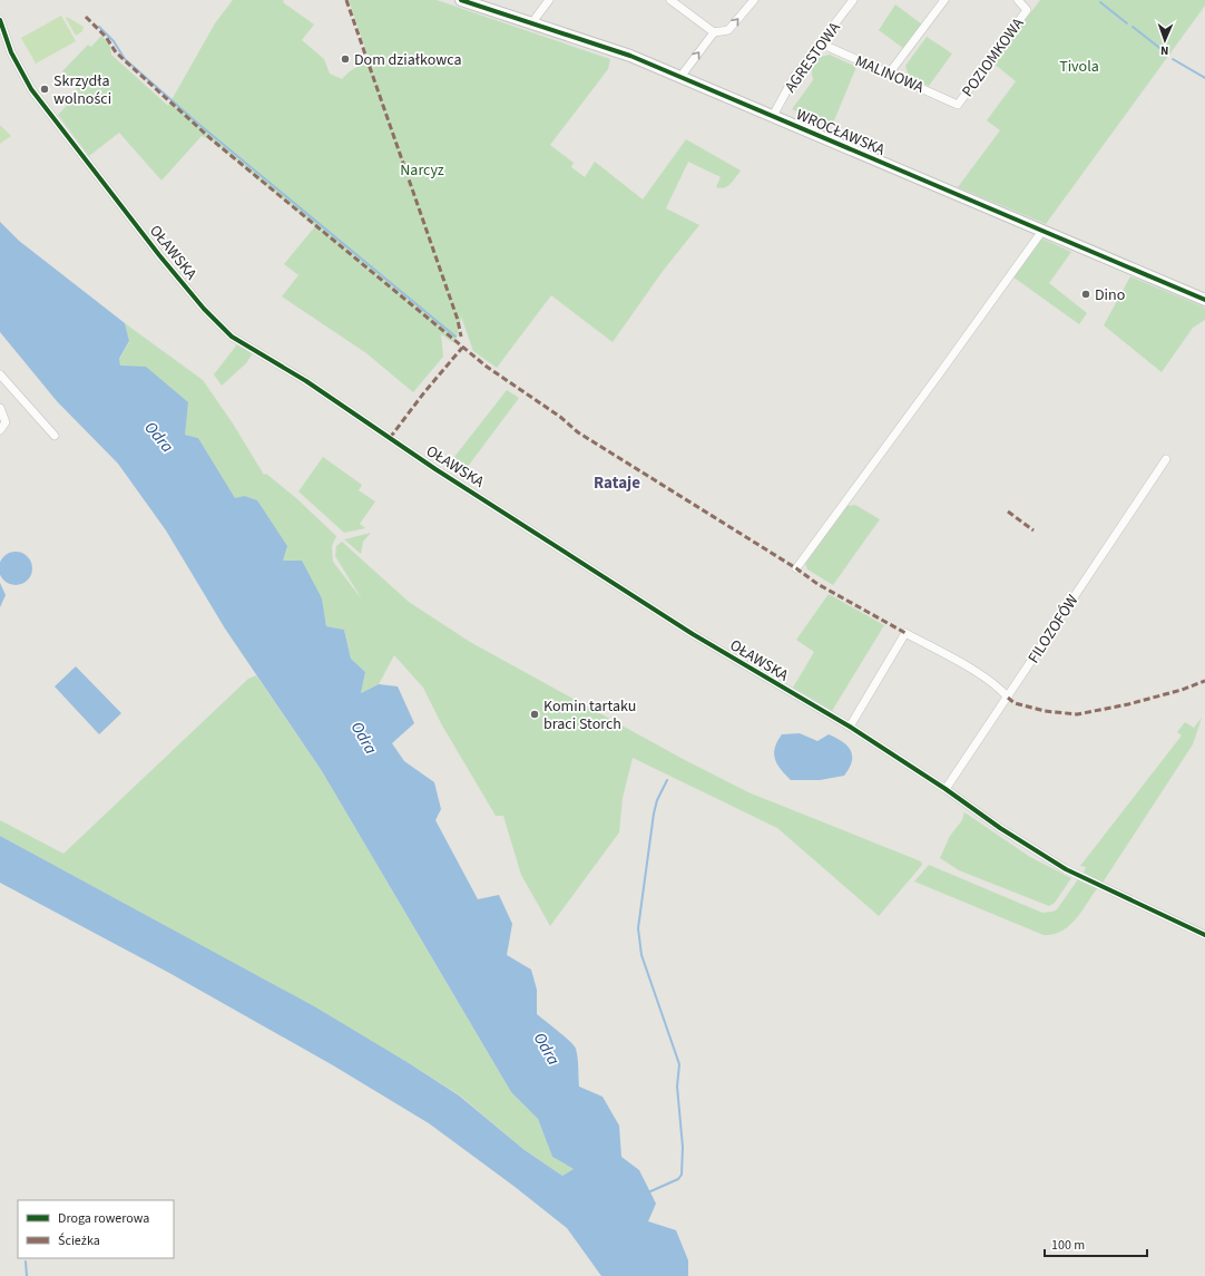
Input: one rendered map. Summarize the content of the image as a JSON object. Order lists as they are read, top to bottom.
{
  "streets": {
    "street": [
      "AGRESTOWA",
      "POZIOMKOWA",
      "MALINOWA",
      "WROCŁAWSKA",
      "OŁAWSKA",
      "FILOZOFÓW"
    ]
  },
  "crossings": [
    ["AGRESTOWA", "MALINOWA"],
    ["AGRESTOWA", "WROCŁAWSKA"],
    ["POZIOMKOWA", "MALINOWA"],
    ["OŁAWSKA", "FILOZOFÓW"]
  ],
  "districts": ["Rataje"],
  "water": ["Odra"],
  "parks": ["Tivola", "Narcyz"],
  "places": [
    "Dom działkowca",
    "Skrzydła wolności",
    "Dino",
    "Komin tartaku braci Storch"
  ],
  "legend": ["Droga rowerowa", "Ścieżka"],
  "scale_bar": "100 m",
  "north": "bottom"
}
